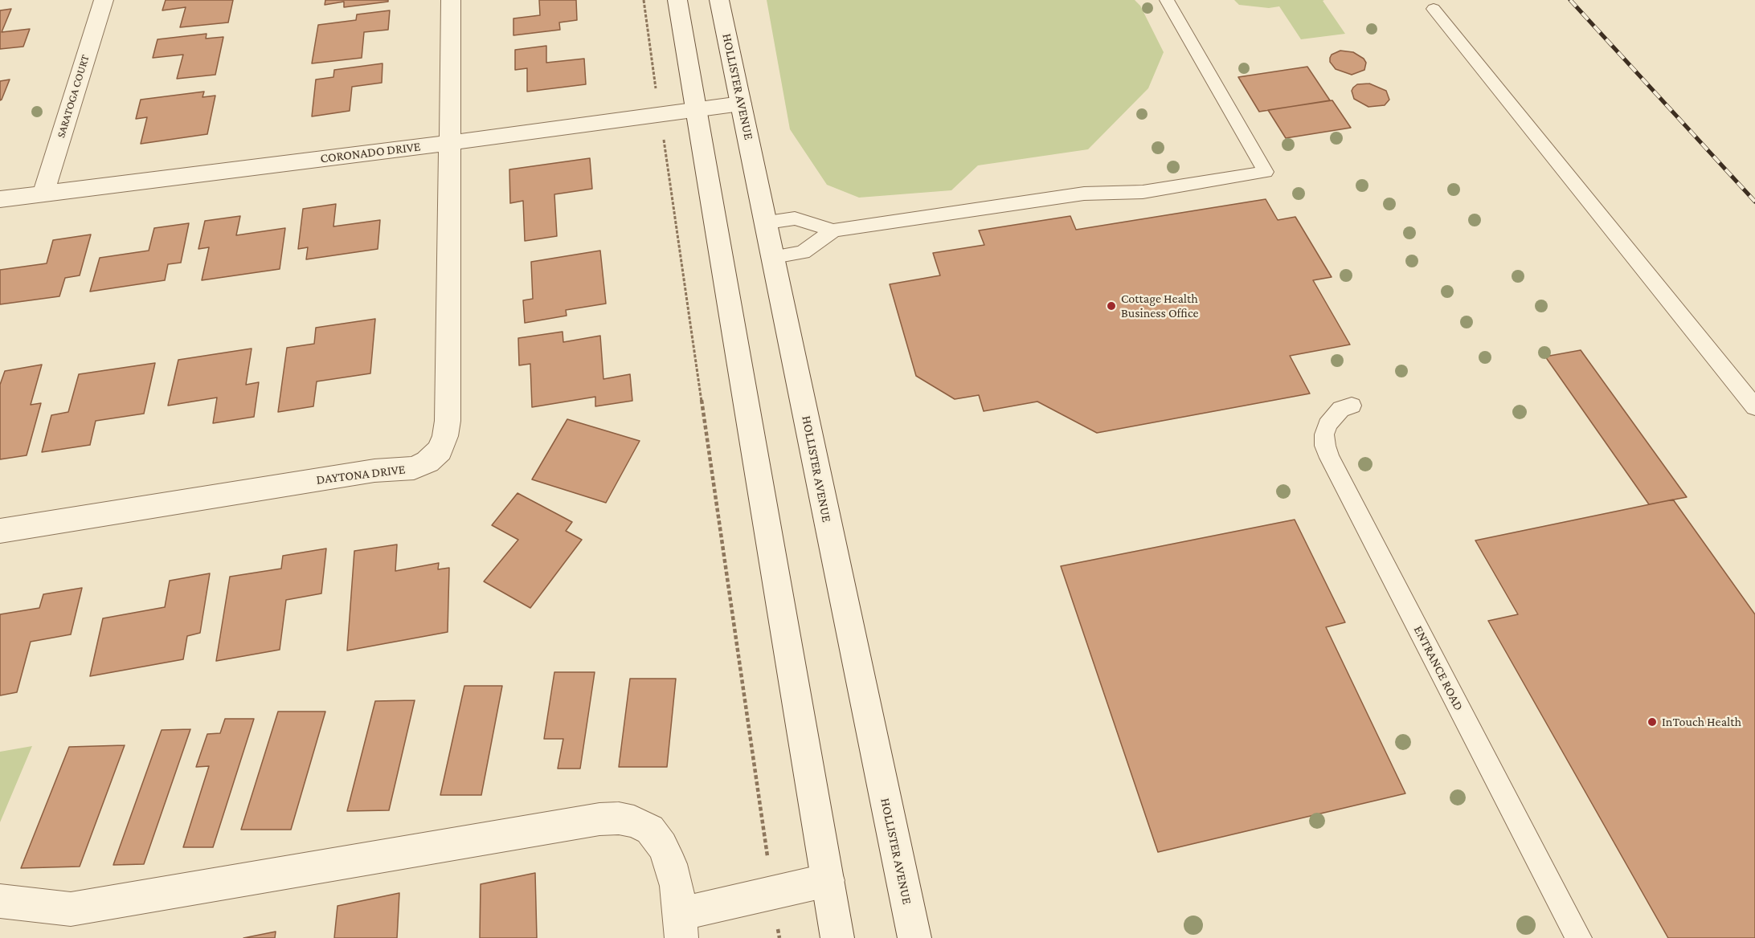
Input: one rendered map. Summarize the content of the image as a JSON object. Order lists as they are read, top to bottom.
{
  "streets": {
    "street": [
      "HOLLISTER AVENUE",
      "SARATOGA COURT",
      "CORONADO DRIVE",
      "DAYTONA DRIVE"
    ],
    "lane": ["ENTRANCE ROAD"]
  },
  "crossings": [
    ["HOLLISTER AVENUE", "CORONADO DRIVE"],
    ["SARATOGA COURT", "CORONADO DRIVE"],
    ["CORONADO DRIVE", "DAYTONA DRIVE"]
  ],
  "places": ["Cottage Health Business Office", "InTouch Health"]
}
